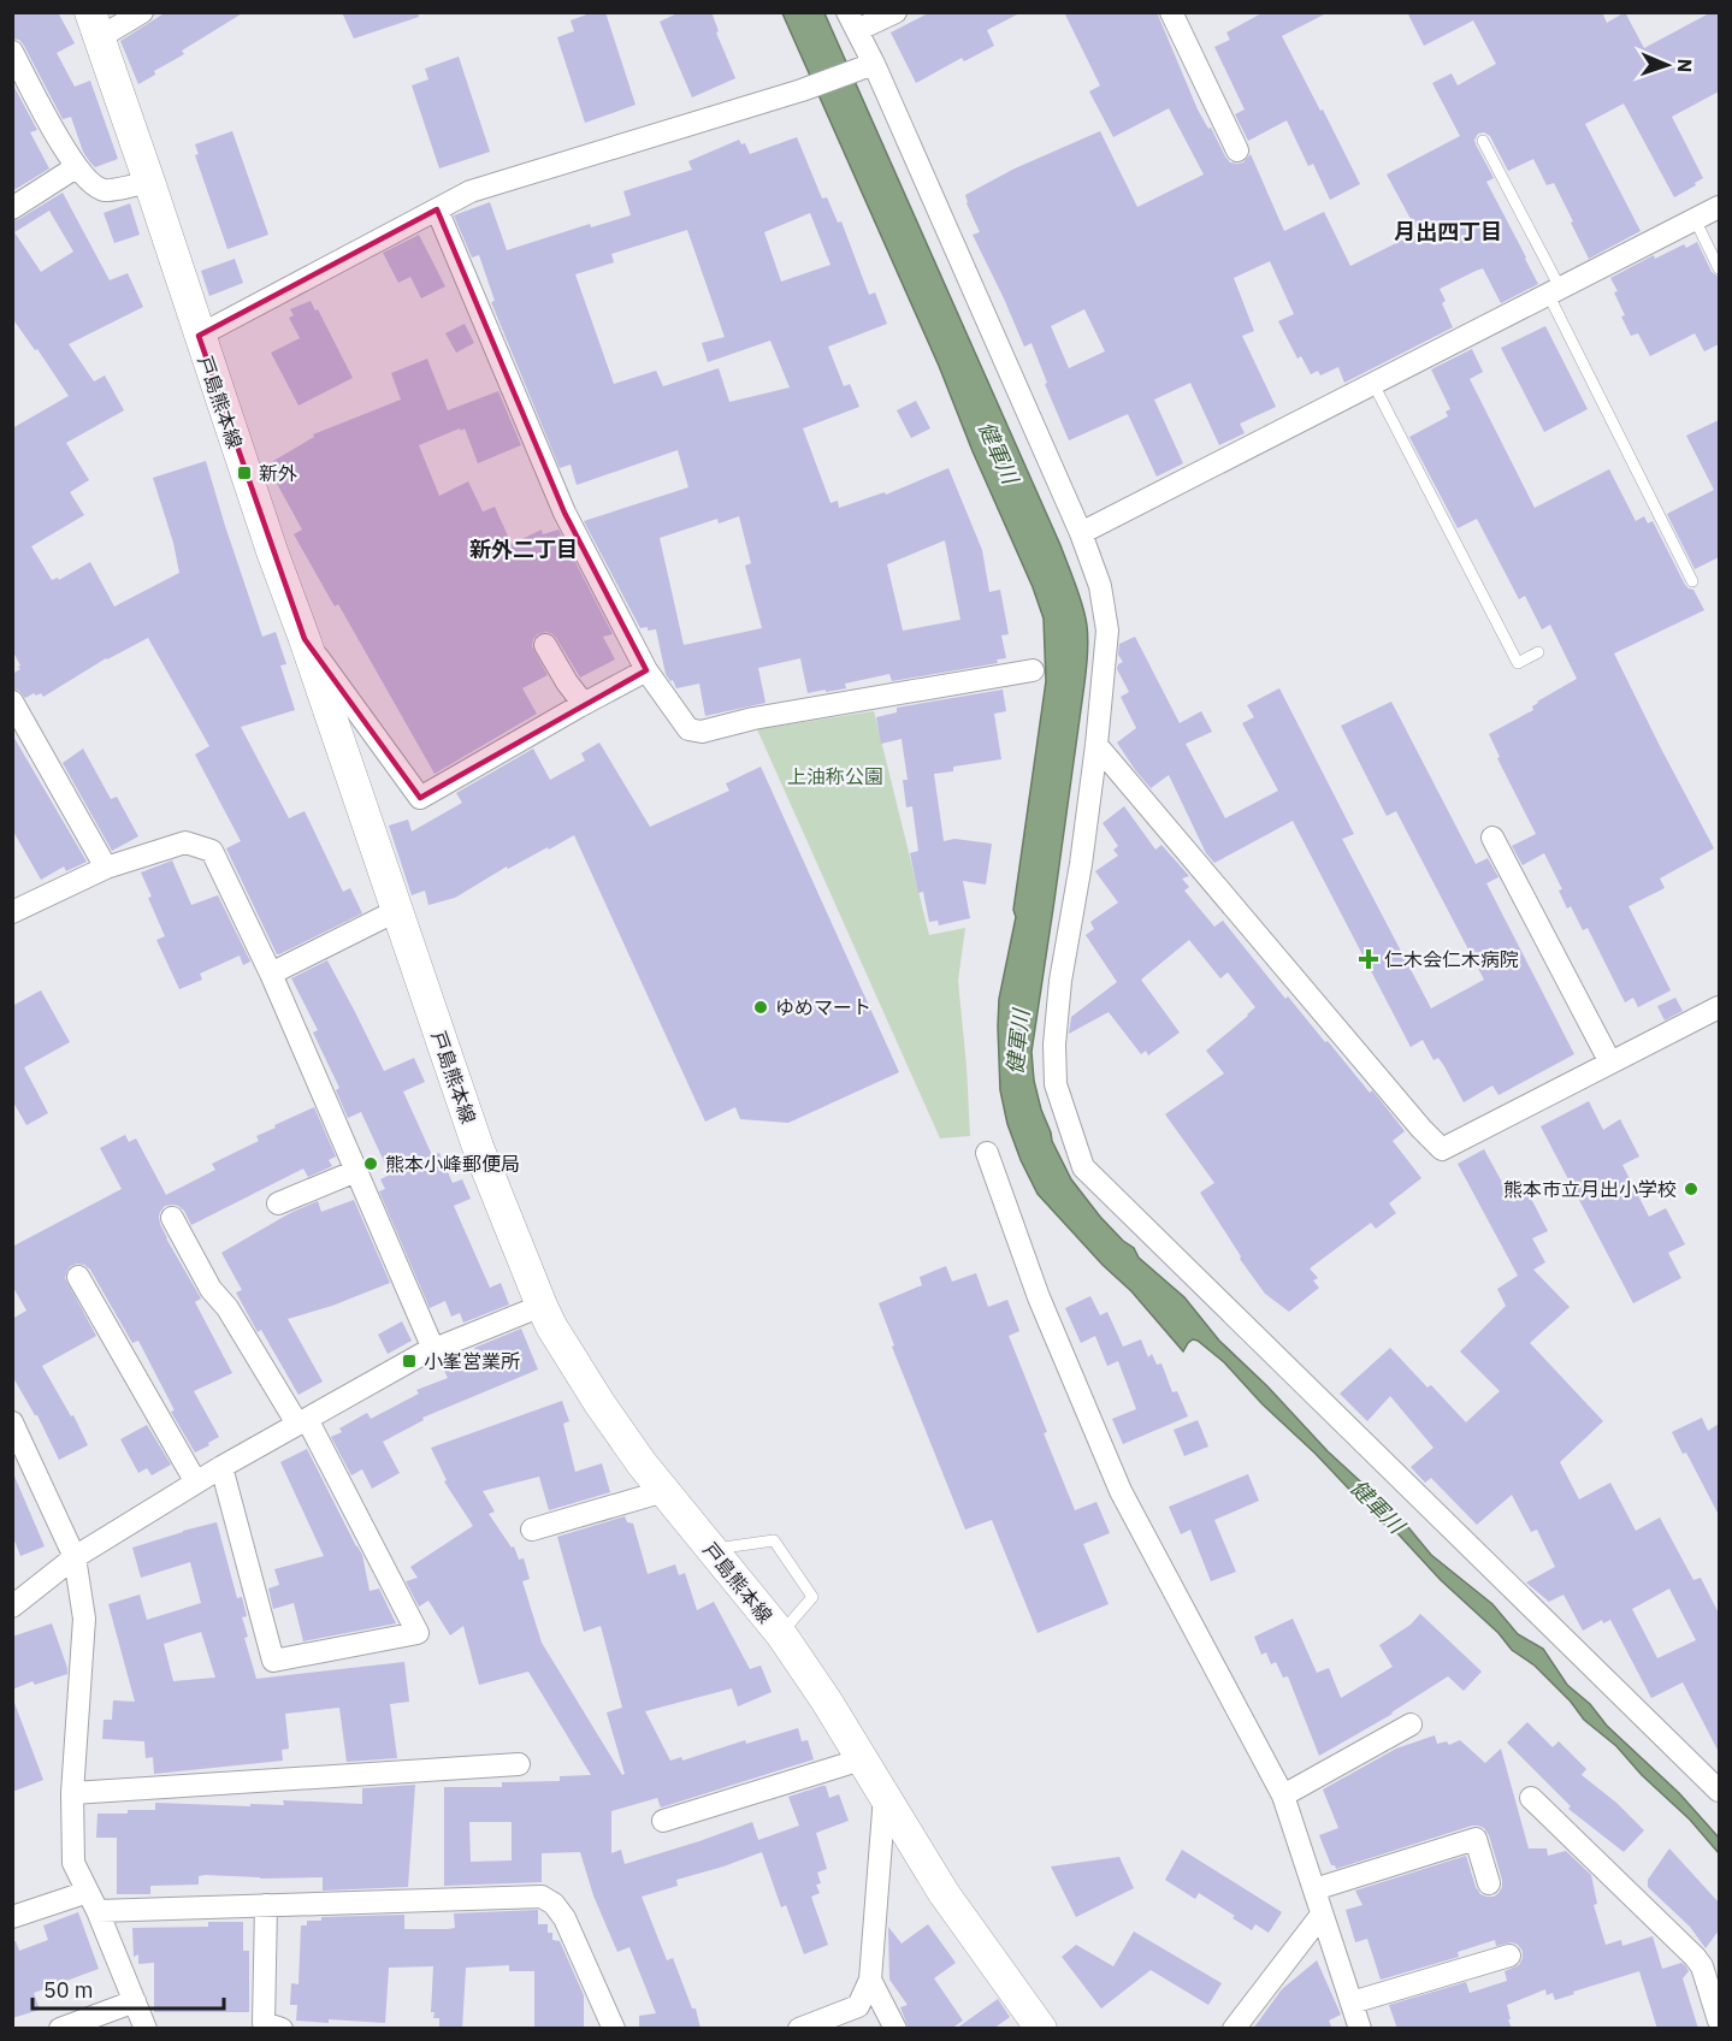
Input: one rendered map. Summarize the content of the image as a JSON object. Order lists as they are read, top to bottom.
{
  "streets": {
    "main road": ["戸島熊本線"]
  },
  "districts": ["月出四丁目", "新外二丁目"],
  "water": ["健軍川"],
  "parks": ["上油称公園"],
  "places": {
    "transit": ["新外", "小峯営業所"],
    "health": ["仁木会仁木病院"],
    "other": ["ゆめマート", "熊本小峰郵便局", "熊本市立月出小学校"]
  },
  "scale_bar": "50 m",
  "north": "right"
}
